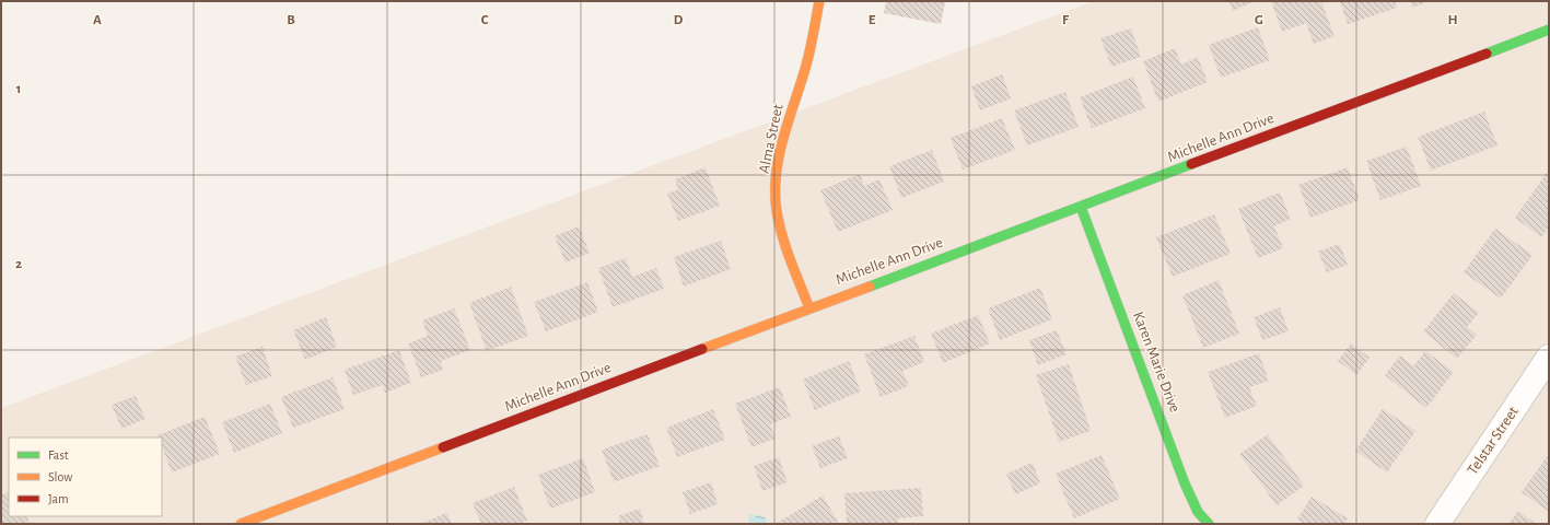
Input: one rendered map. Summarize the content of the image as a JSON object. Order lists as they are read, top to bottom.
{
  "streets": {
    "street": [
      "Michelle Ann Drive",
      "Alma Street",
      "Karen Marie Drive",
      "Telstar Street"
    ]
  },
  "crossings": [
    ["Michelle Ann Drive", "Alma Street"],
    ["Michelle Ann Drive", "Karen Marie Drive"]
  ],
  "legend": ["Fast", "Slow", "Jam"],
  "grid": {
    "columns": [
      "A",
      "B",
      "C",
      "D",
      "E",
      "F",
      "G",
      "H"
    ],
    "rows": ["1", "2"]
  }
}
